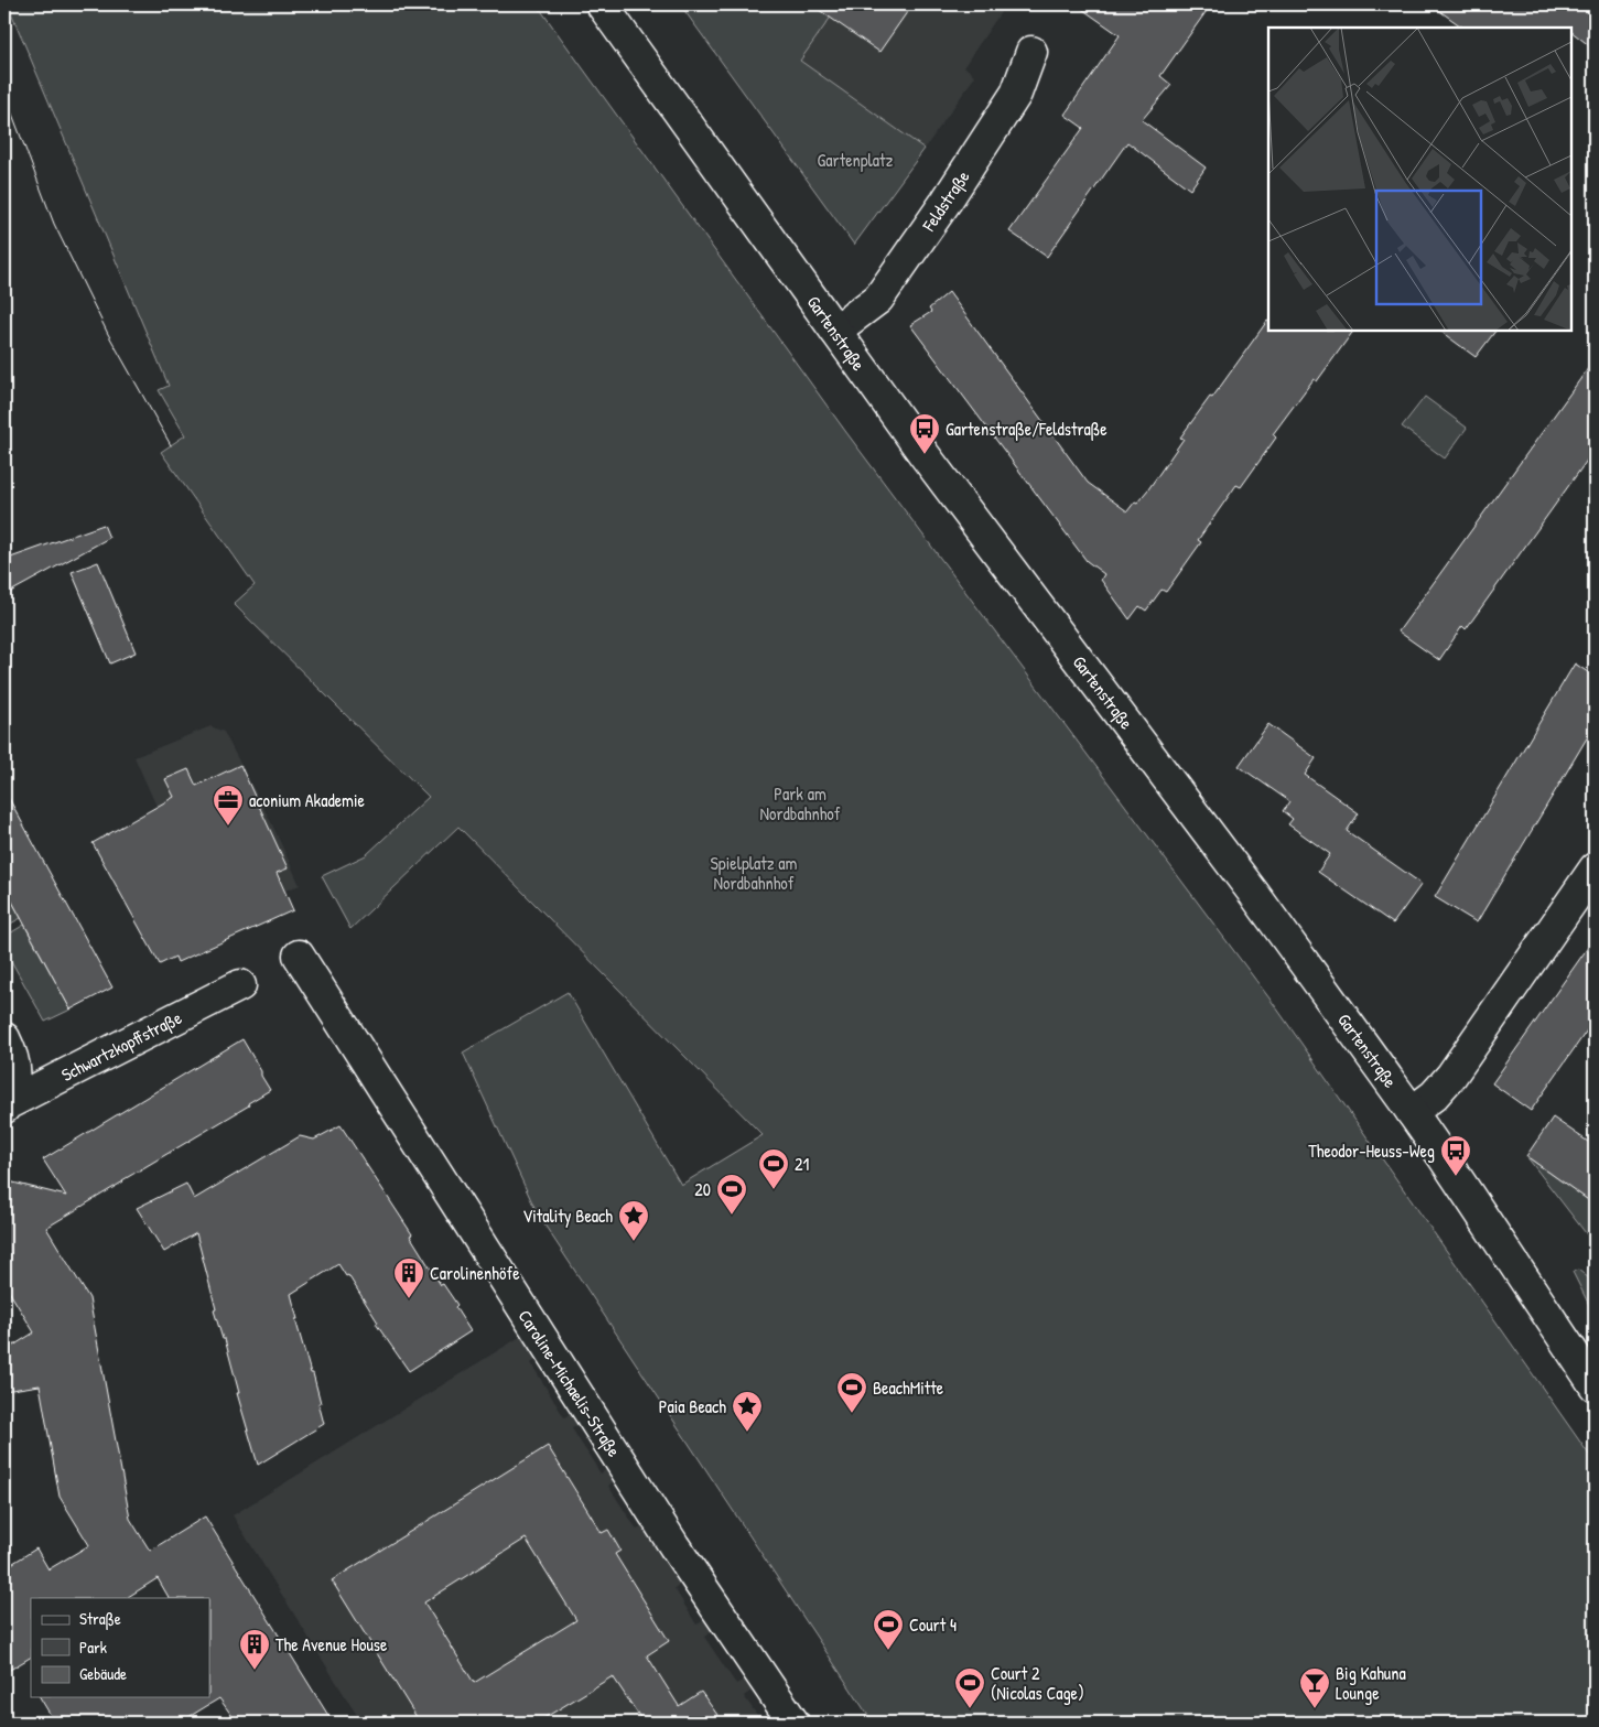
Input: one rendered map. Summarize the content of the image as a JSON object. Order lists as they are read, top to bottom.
{
  "streets": {
    "street": [
      "Feldstraße",
      "Gartenstraße",
      "Schwartzkopffstraße",
      "Caroline-Michaelis-Straße"
    ]
  },
  "crossings": [
    ["Feldstraße", "Gartenstraße"]
  ],
  "parks": ["Gartenplatz", "Park am Nordbahnhof", "Spielplatz am Nordbahnhof"],
  "places": {
    "bus stop": ["Gartenstraße/Feldstraße", "Theodor-Heuss-Weg"],
    "office": ["aconium Akademie"],
    "sports": [
      "21",
      "20",
      "BeachMitte",
      "Court 4",
      "Court 2 (Nicolas Cage)"
    ],
    "place": ["Vitality Beach", "Paia Beach"],
    "building": ["Carolinenhöfe", "The Avenue House"],
    "bar": ["Big Kahuna Lounge"]
  },
  "legend": ["Straße", "Park", "Gebäude"]
}
